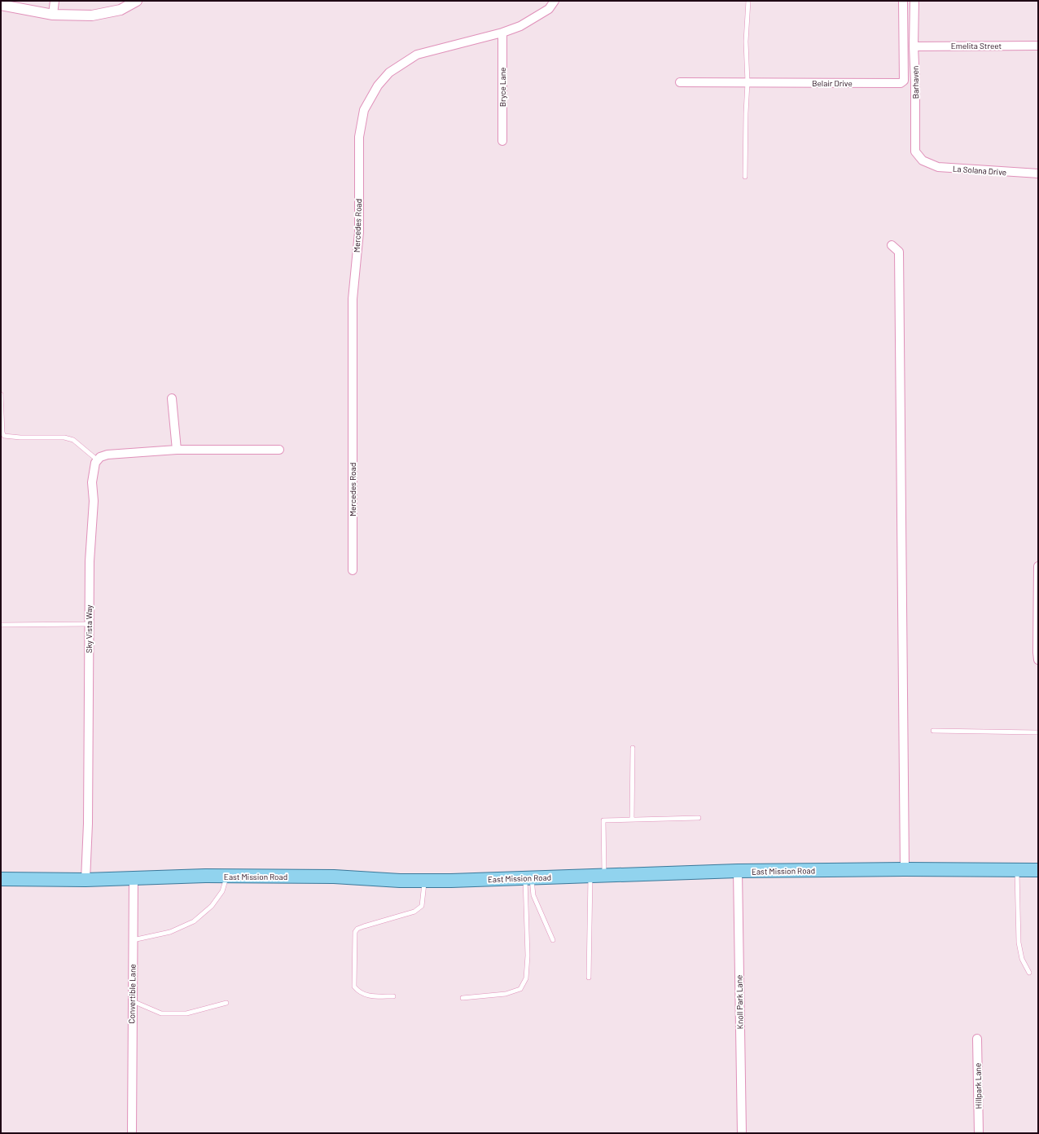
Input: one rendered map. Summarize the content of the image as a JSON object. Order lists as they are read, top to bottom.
{
  "streets": {
    "main road": ["East Mission Road"],
    "street": [
      "Emelita Street",
      "Barhaven",
      "Belair Drive",
      "Bryce Lane",
      "La Solana Drive",
      "Mercedes Road",
      "Sky Vista Way",
      "Convertible Lane",
      "Knoll Park Lane",
      "Hillpark Lane"
    ]
  },
  "crossings": [
    ["Emelita Street", "Barhaven"],
    ["Barhaven", "La Solana Drive"],
    ["Bryce Lane", "Mercedes Road"],
    ["Sky Vista Way", "East Mission Road"],
    ["East Mission Road", "Convertible Lane"],
    ["East Mission Road", "Knoll Park Lane"]
  ]
}
